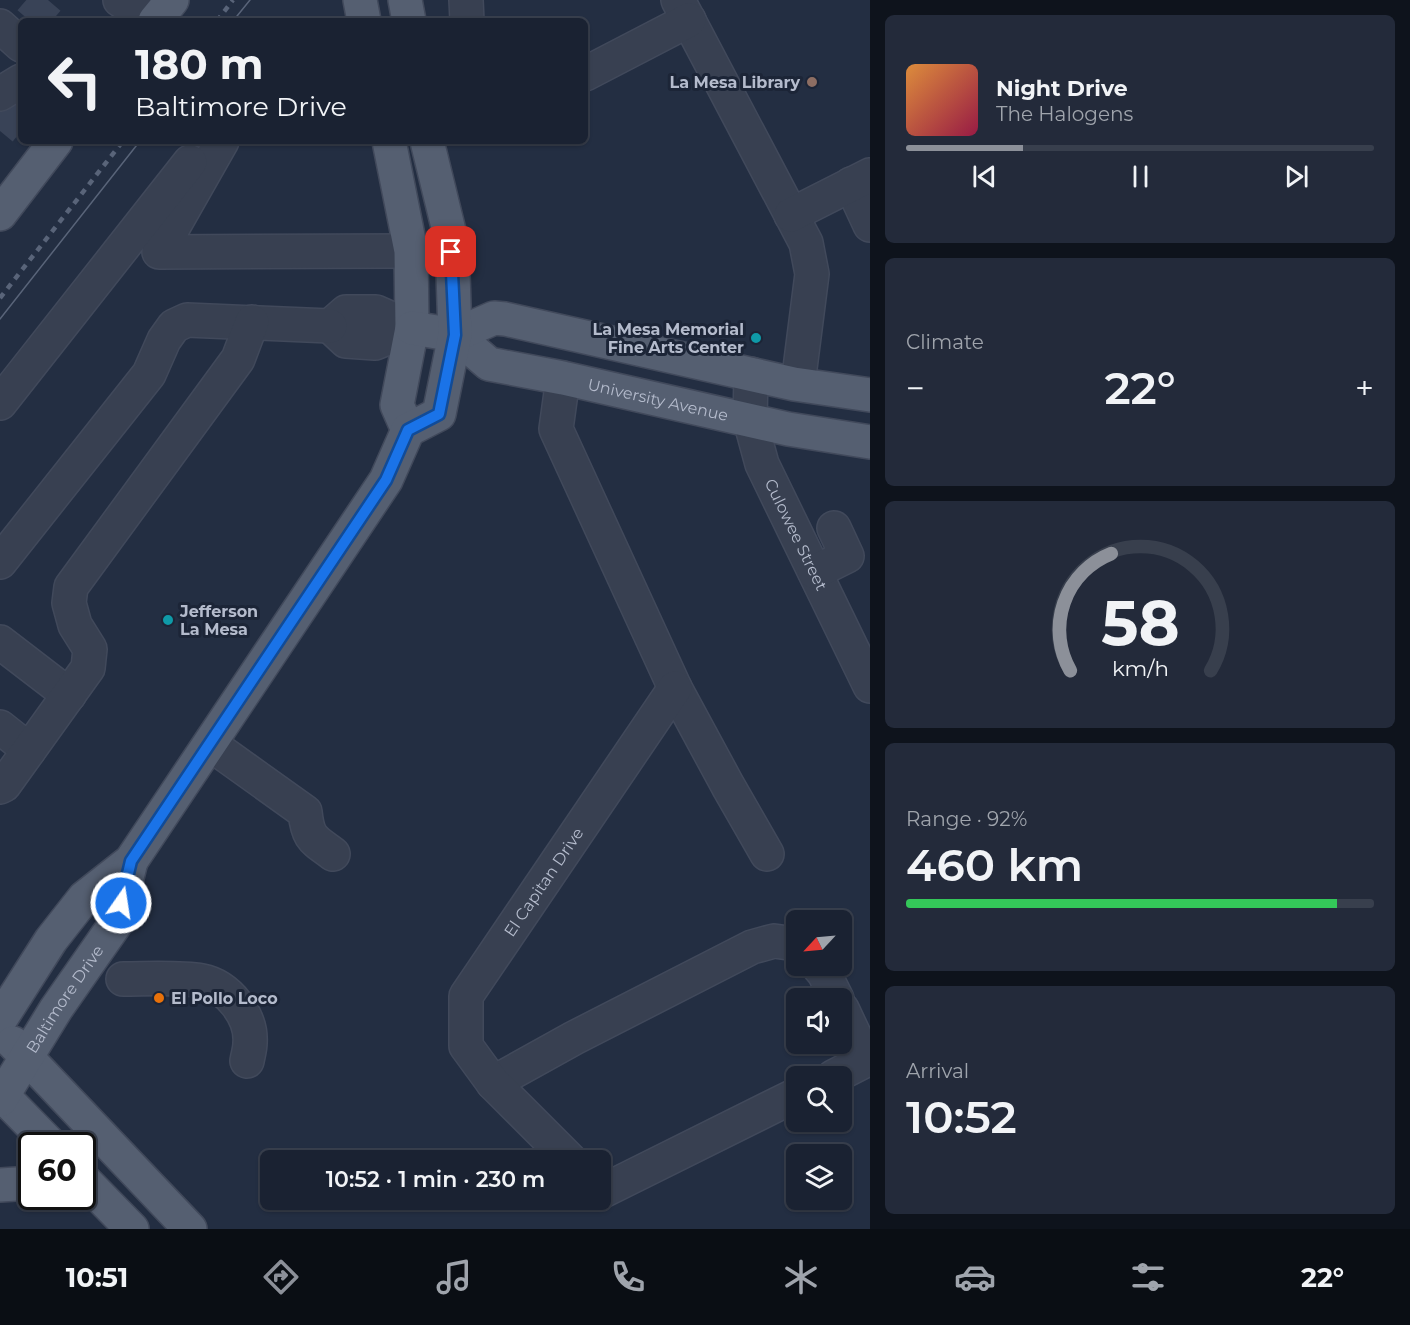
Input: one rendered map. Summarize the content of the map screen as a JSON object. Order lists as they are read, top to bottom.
{
  "streets": {
    "main road": ["University Avenue", "Baltimore Drive"],
    "street": ["Culowee Street", "El Capitan Drive"]
  },
  "crossings": [
    ["University Avenue", "Culowee Street"]
  ],
  "places": [
    "La Mesa Library",
    "La Mesa Memorial Fine Arts Center",
    "Jefferson La Mesa",
    "El Pollo Loco"
  ],
  "north": "bottom left",
  "page": {
    "turn": ["180 m", "Baltimore Drive"],
    "song": ["Night Drive", "The Halogens"],
    "tile": [
      "Climate",
      ["Range · 92%", "460 km"],
      ["Arrival", "10:52"]
    ],
    "heat": ["−", "22°", "+"],
    "limit": "60",
    "trip": "10:52 · 1 min · 230 m",
    "tabs": ["10:51", "22°"],
    "gauge": ["58", "km/h"]
  }
}
